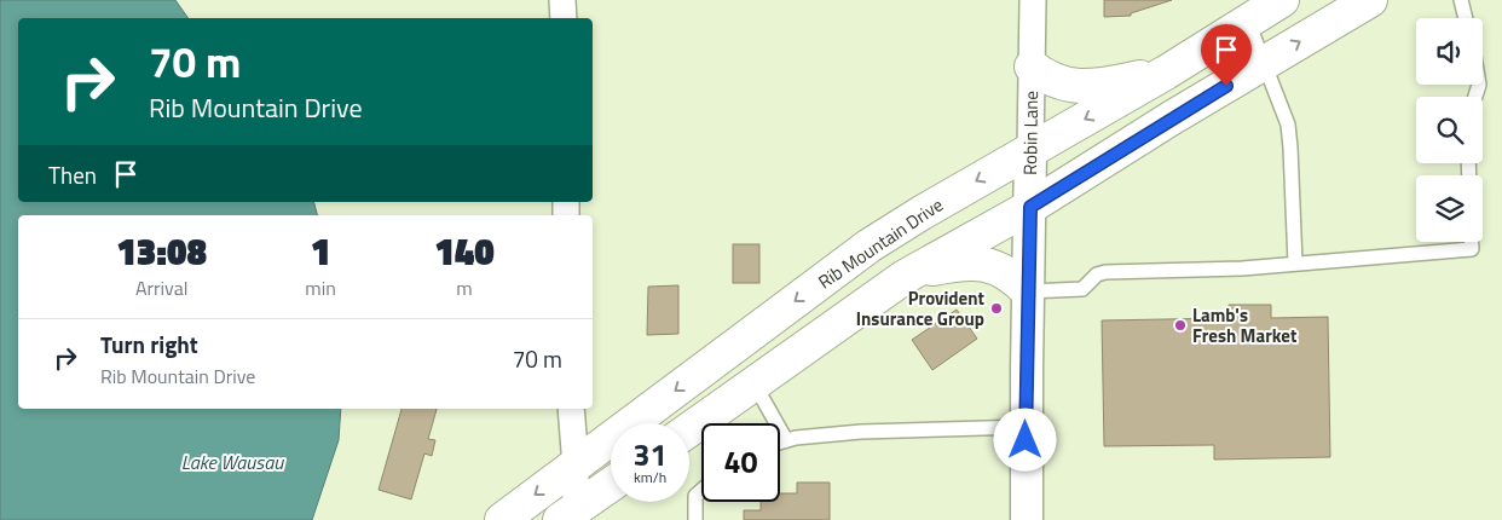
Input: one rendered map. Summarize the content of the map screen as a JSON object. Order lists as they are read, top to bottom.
{
  "streets": {
    "main road": ["Rib Mountain Drive"],
    "street": ["Robin Lane"]
  },
  "crossings": [
    ["Robin Lane", "Rib Mountain Drive"]
  ],
  "water": ["Lake Wausau"],
  "places": ["Provident Insurance Group", "Lamb's Fresh Market"],
  "page": {
    "turn": ["70 m", "Rib Mountain Drive"],
    "then": "Then",
    "eta": [
      "13:08",
      "Arrival",
      "1",
      "min",
      "140",
      "m"
    ],
    "list": [
      {
        "name": "Turn right",
        "note": "Rib Mountain Drive",
        "value": "70 m"
      }
    ],
    "speed": "31 km/h",
    "limit": "40"
  }
}
